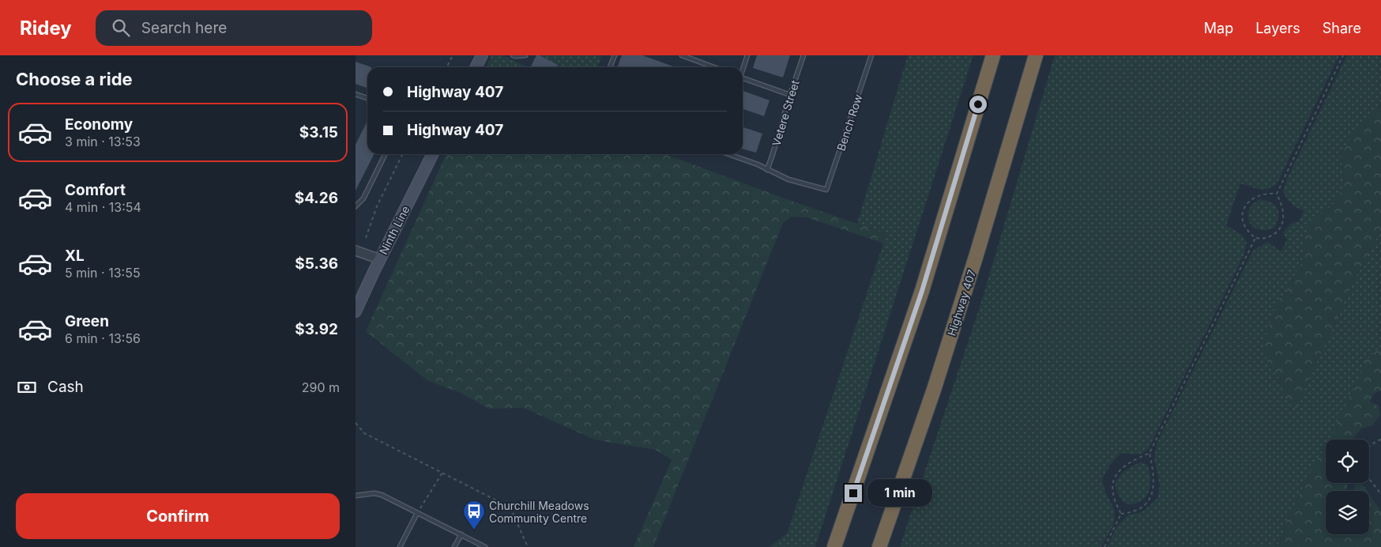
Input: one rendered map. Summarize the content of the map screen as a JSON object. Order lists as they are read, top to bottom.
{
  "streets": {
    "highway": ["Highway 407"],
    "main road": ["Ninth Line"],
    "lane": ["Vetere Street", "Bench Row"]
  },
  "crossings": [
    ["Vetere Street", "Bench Row"]
  ],
  "places": {
    "bus stop": ["Churchill Meadows Community Centre"]
  },
  "page": {
    "header": "Ridey",
    "search": "Search here",
    "nav": ["Map", "Layers", "Share"],
    "heading": "Choose a ride",
    "banner": ["Highway 407", "Highway 407"],
    "list": [
      {
        "name": "Economy",
        "note": "3 min · 13:53",
        "value": "$3.15"
      },
      {
        "name": "Comfort",
        "note": "4 min · 13:54",
        "value": "$4.26"
      },
      {
        "name": "XL",
        "note": "5 min · 13:55",
        "value": "$5.36"
      },
      {
        "name": "Green",
        "note": "6 min · 13:56",
        "value": "$3.92"
      }
    ],
    "pay": ["Cash", "290 m"],
    "bubble": "1 min",
    "buttons": "Confirm"
  }
}
